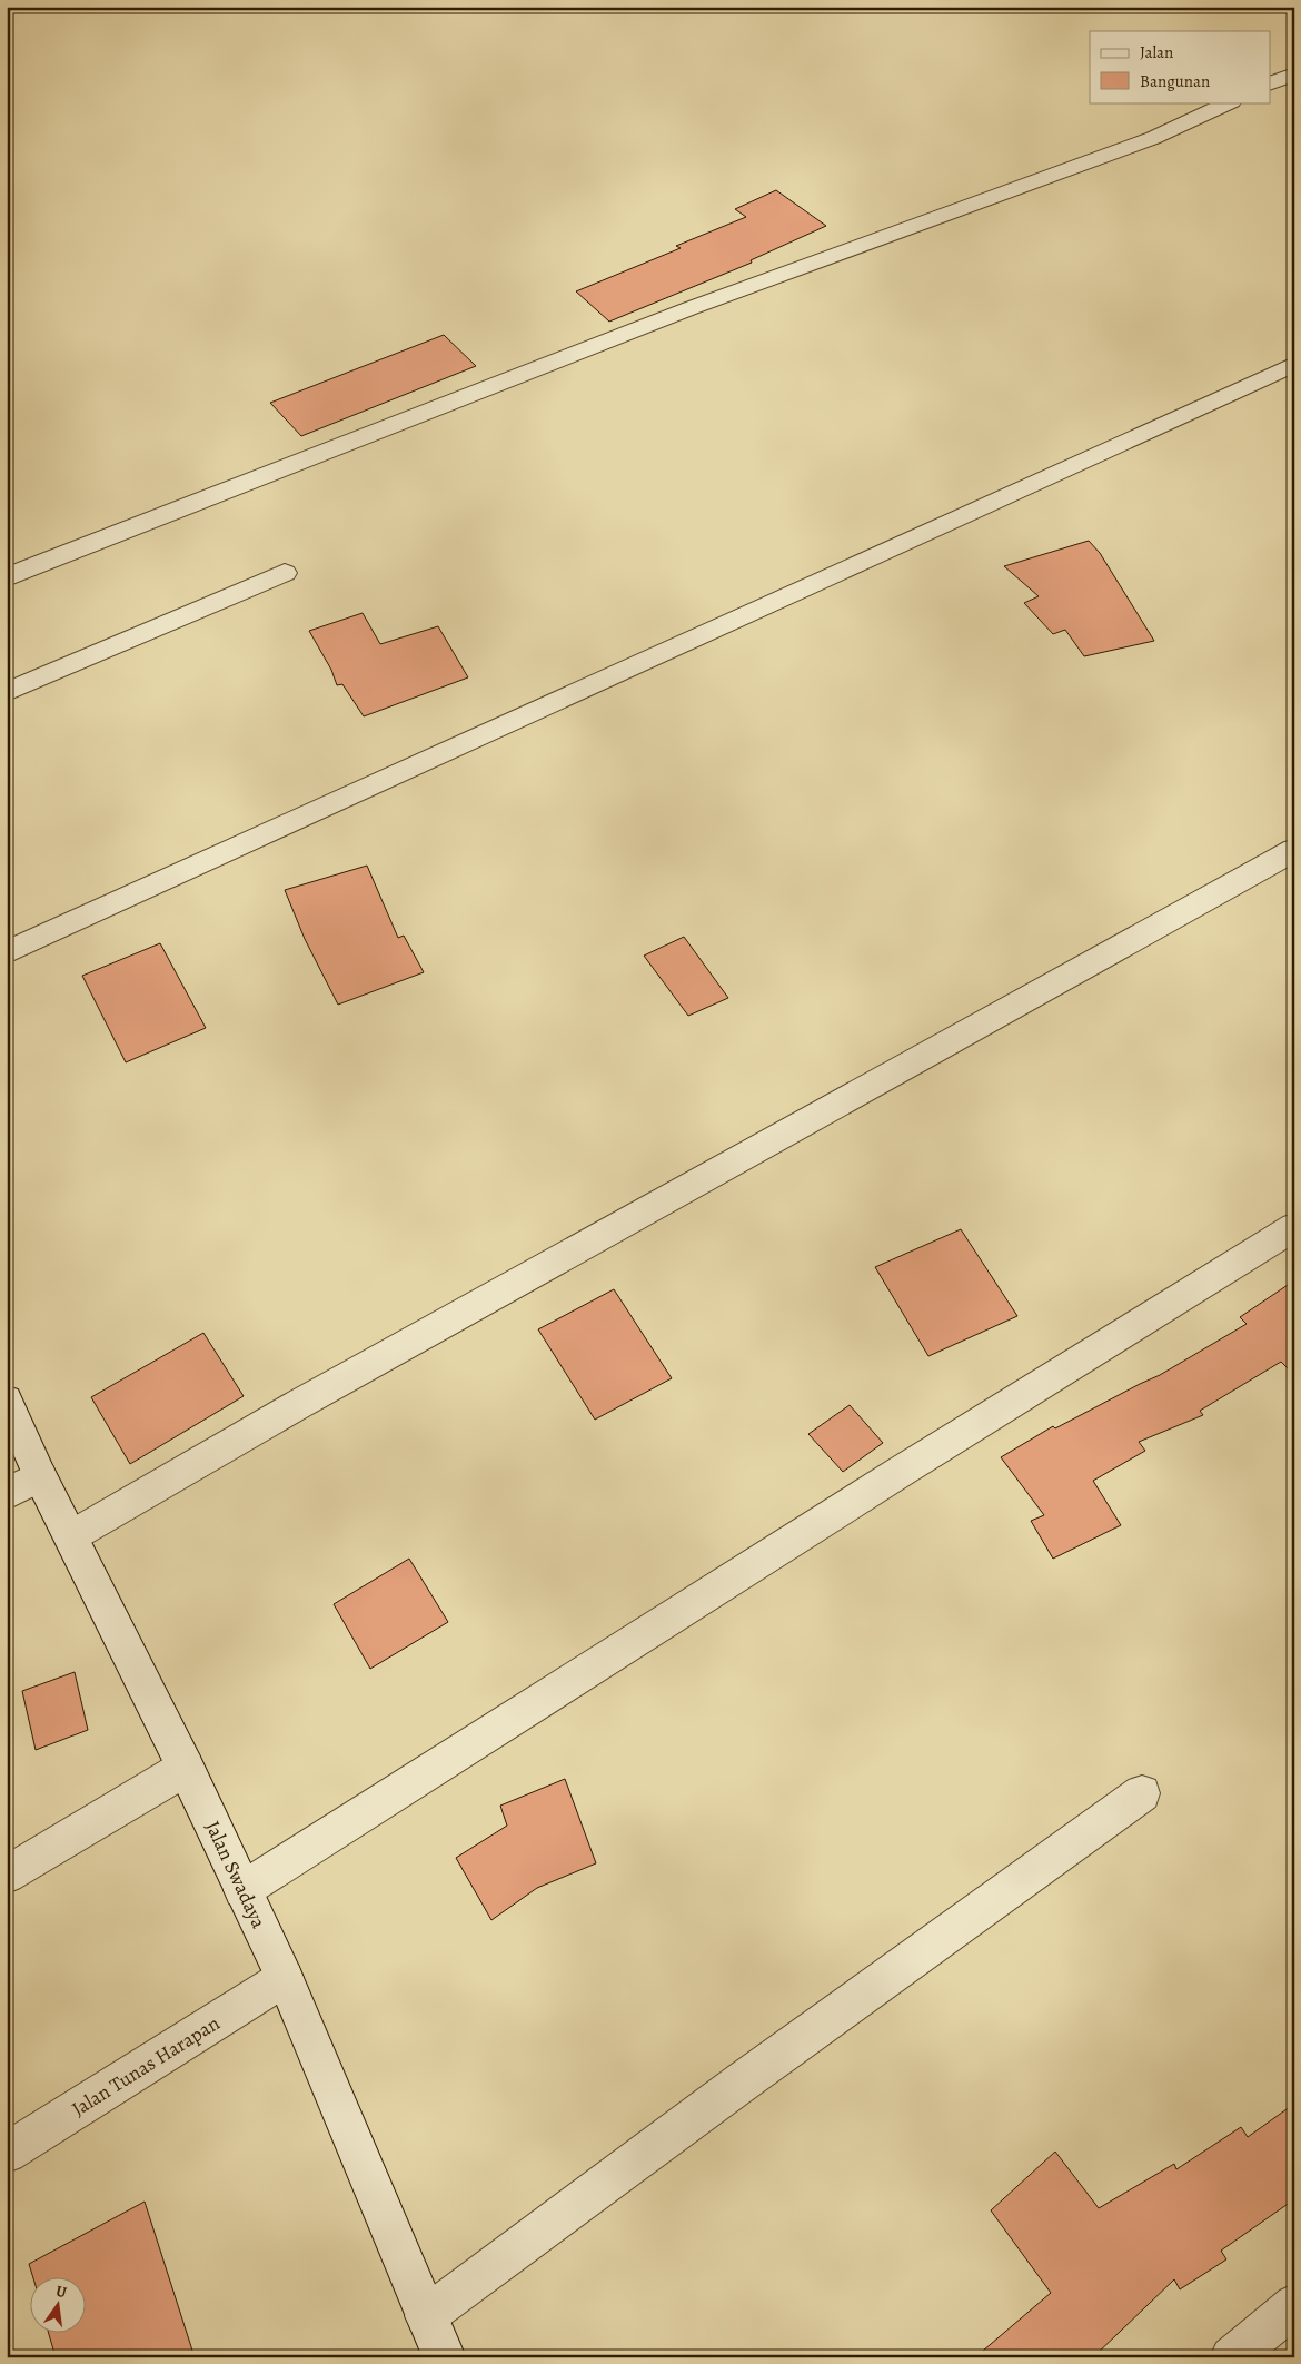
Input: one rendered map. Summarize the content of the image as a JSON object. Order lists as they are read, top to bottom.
{
  "streets": {
    "street": ["Jalan Swadaya", "Jalan Tunas Harapan"]
  },
  "crossings": [
    ["Jalan Swadaya", "Jalan Tunas Harapan"]
  ],
  "legend": ["Jalan", "Bangunan"],
  "north": "top"
}
